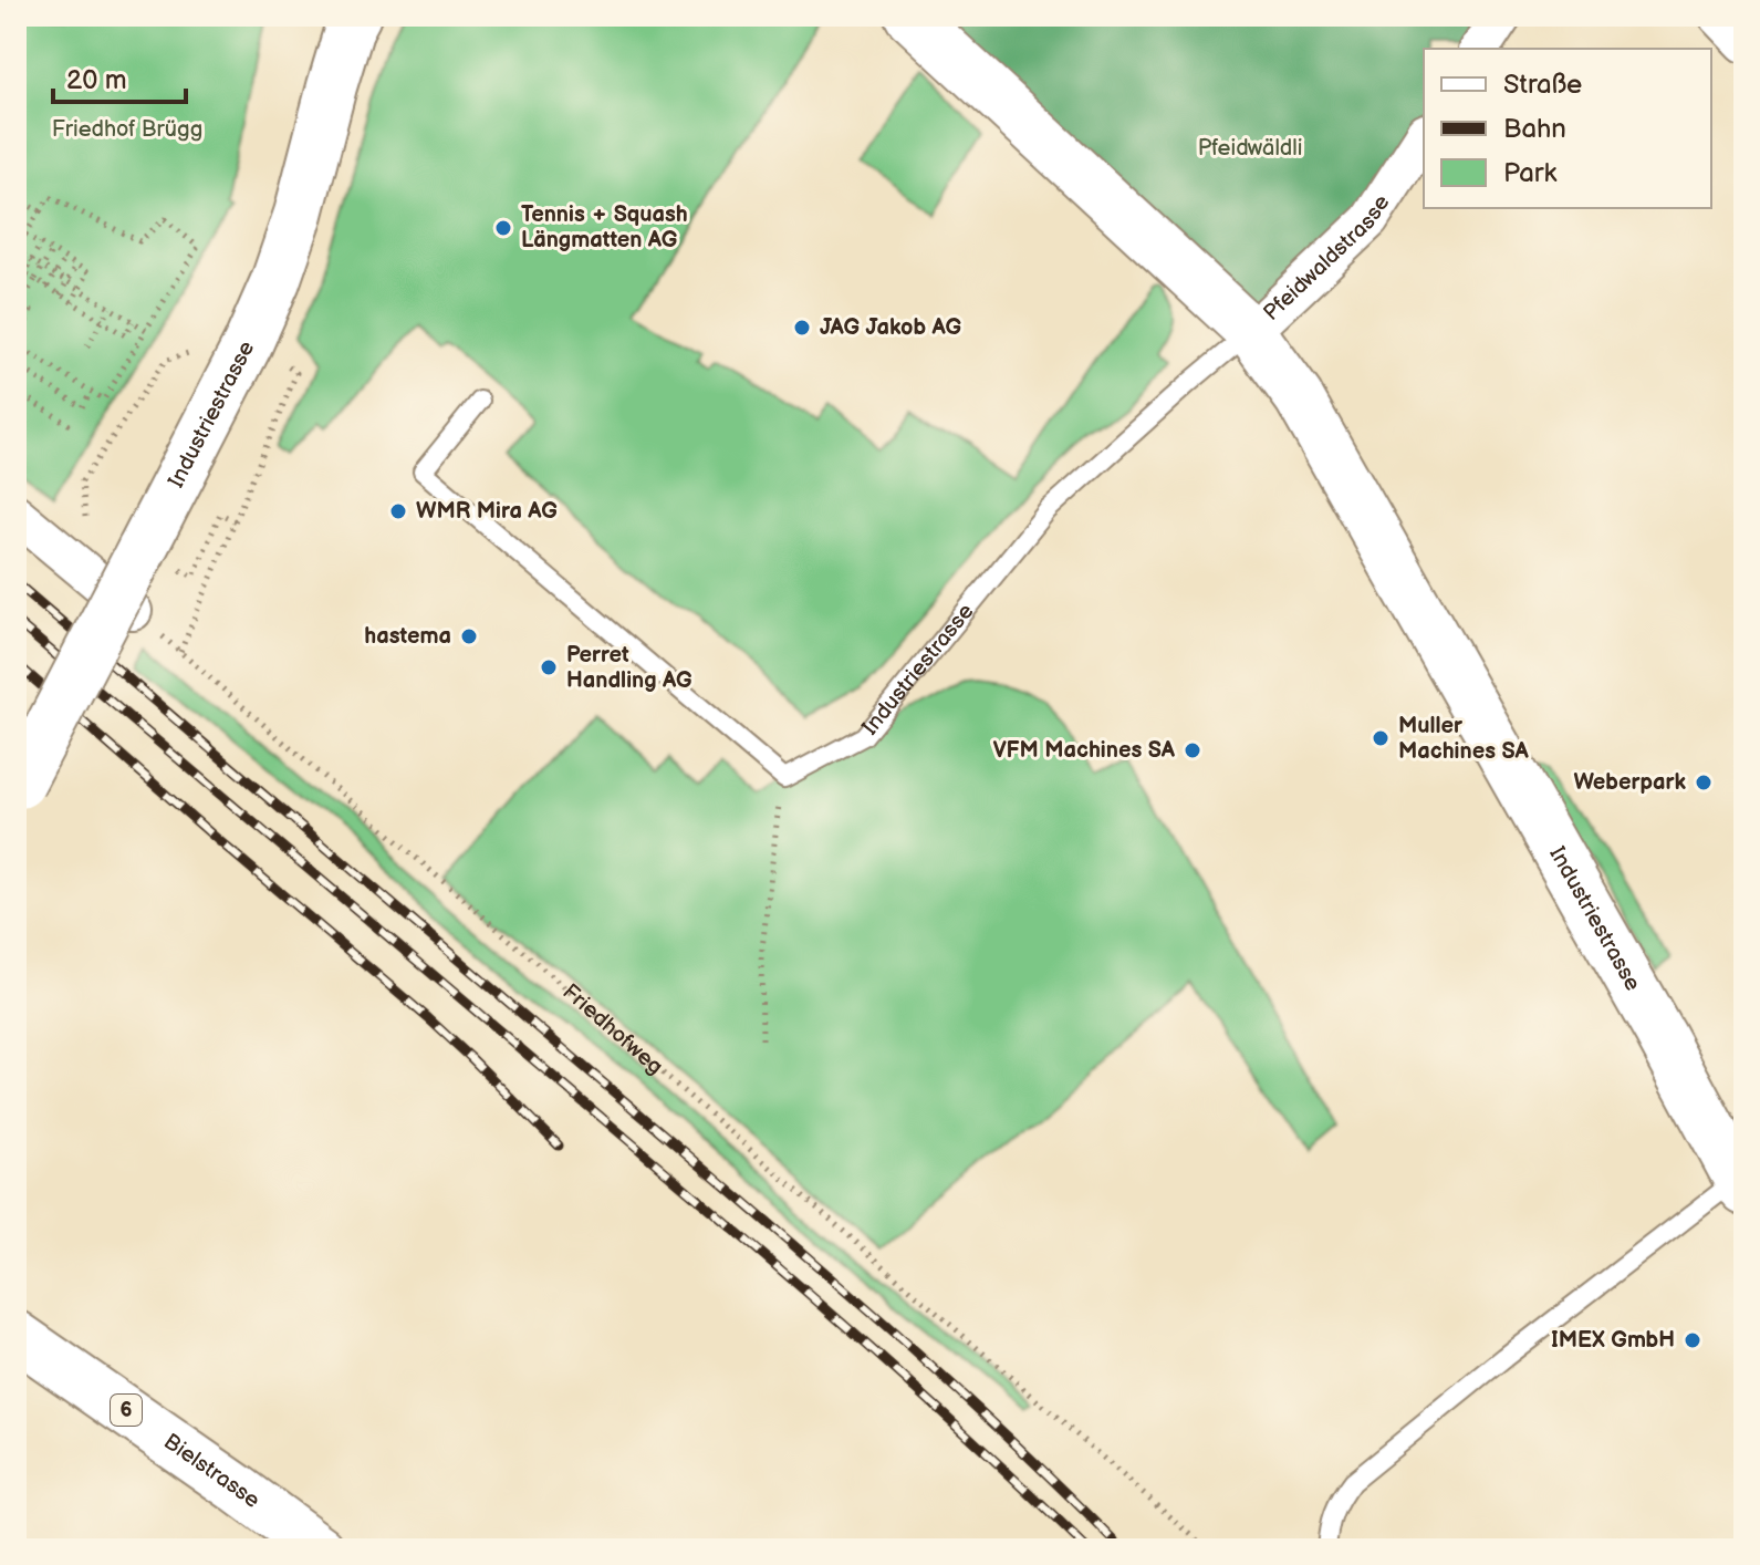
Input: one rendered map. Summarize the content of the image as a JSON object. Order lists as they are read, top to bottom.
{
  "streets": {
    "main road": ["Industriestrasse", "6", "Bielstrasse"],
    "street": ["Pfeidwaldstrasse"],
    "path": ["Friedhofweg"]
  },
  "crossings": [
    ["Pfeidwaldstrasse", "Industriestrasse"]
  ],
  "parks": ["Friedhof Brügg", "Pfeidwäldli"],
  "places": [
    "Tennis + Squash Längmatten AG",
    "JAG Jakob AG",
    "WMR Mira AG",
    "hastema",
    "Perret Handling AG",
    "Muller Machines SA",
    "VFM Machines SA",
    "Weberpark",
    "IMEX GmbH"
  ],
  "legend": ["Straße", "Bahn", "Park"],
  "scale_bar": "20 m"
}
